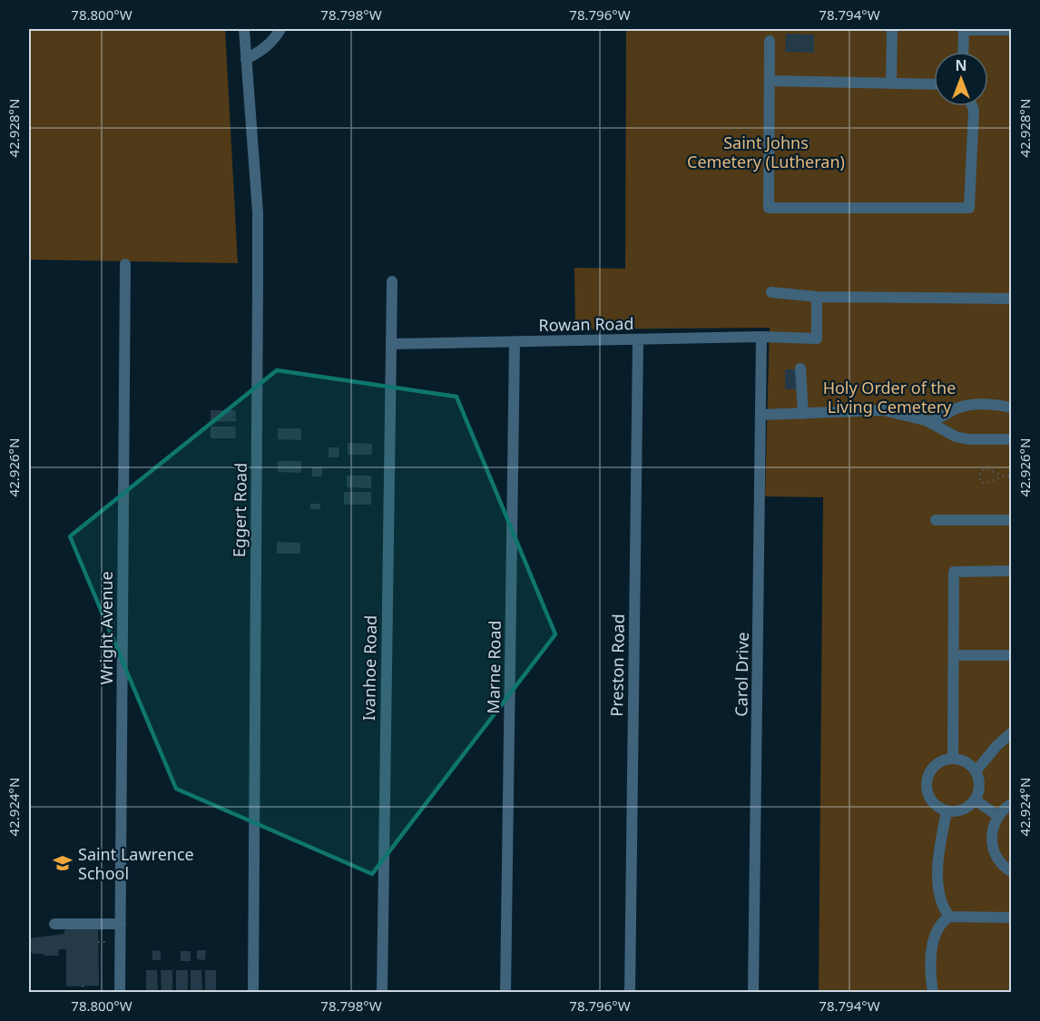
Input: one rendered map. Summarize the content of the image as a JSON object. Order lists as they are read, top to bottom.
{
  "streets": {
    "street": [
      "Rowan Road",
      "Eggert Road",
      "Wright Avenue",
      "Preston Road",
      "Marne Road",
      "Ivanhoe Road",
      "Carol Drive"
    ]
  },
  "crossings": [
    ["Rowan Road", "Preston Road"],
    ["Rowan Road", "Marne Road"],
    ["Rowan Road", "Ivanhoe Road"],
    ["Rowan Road", "Carol Drive"]
  ],
  "parks": ["Saint Johns Cemetery (Lutheran)", "Holy Order of the Living Cemetery"],
  "places": {
    "school or university": ["Saint Lawrence School"]
  },
  "north": "top",
  "coordinates": [
    "78.800°W",
    "78.798°W",
    "78.796°W",
    "78.794°W",
    "42.928°N",
    "42.926°N",
    "42.924°N"
  ]
}
